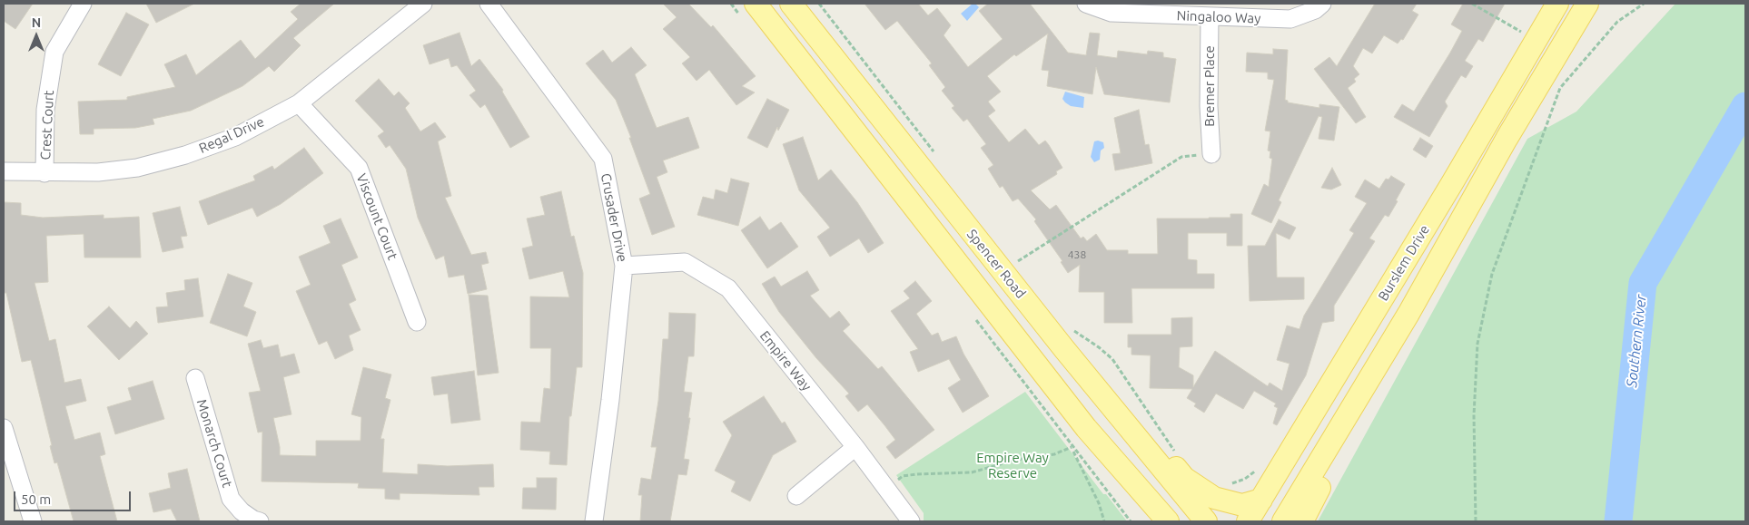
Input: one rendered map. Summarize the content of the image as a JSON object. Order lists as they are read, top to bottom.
{
  "streets": {
    "main road": ["Burslem Drive", "Spencer Road"],
    "street": [
      "Ningaloo Way",
      "Bremer Place",
      "Crest Court",
      "Regal Drive",
      "Viscount Court",
      "Crusader Drive",
      "Empire Way",
      "Monarch Court"
    ]
  },
  "crossings": [
    ["Ningaloo Way", "Bremer Place"],
    ["Crest Court", "Regal Drive"],
    ["Regal Drive", "Viscount Court"],
    ["Crusader Drive", "Empire Way"]
  ],
  "water": ["Southern River"],
  "parks": ["Empire Way Reserve"],
  "house_numbers": ["438"],
  "scale_bar": "50 m",
  "north": "top"
}
